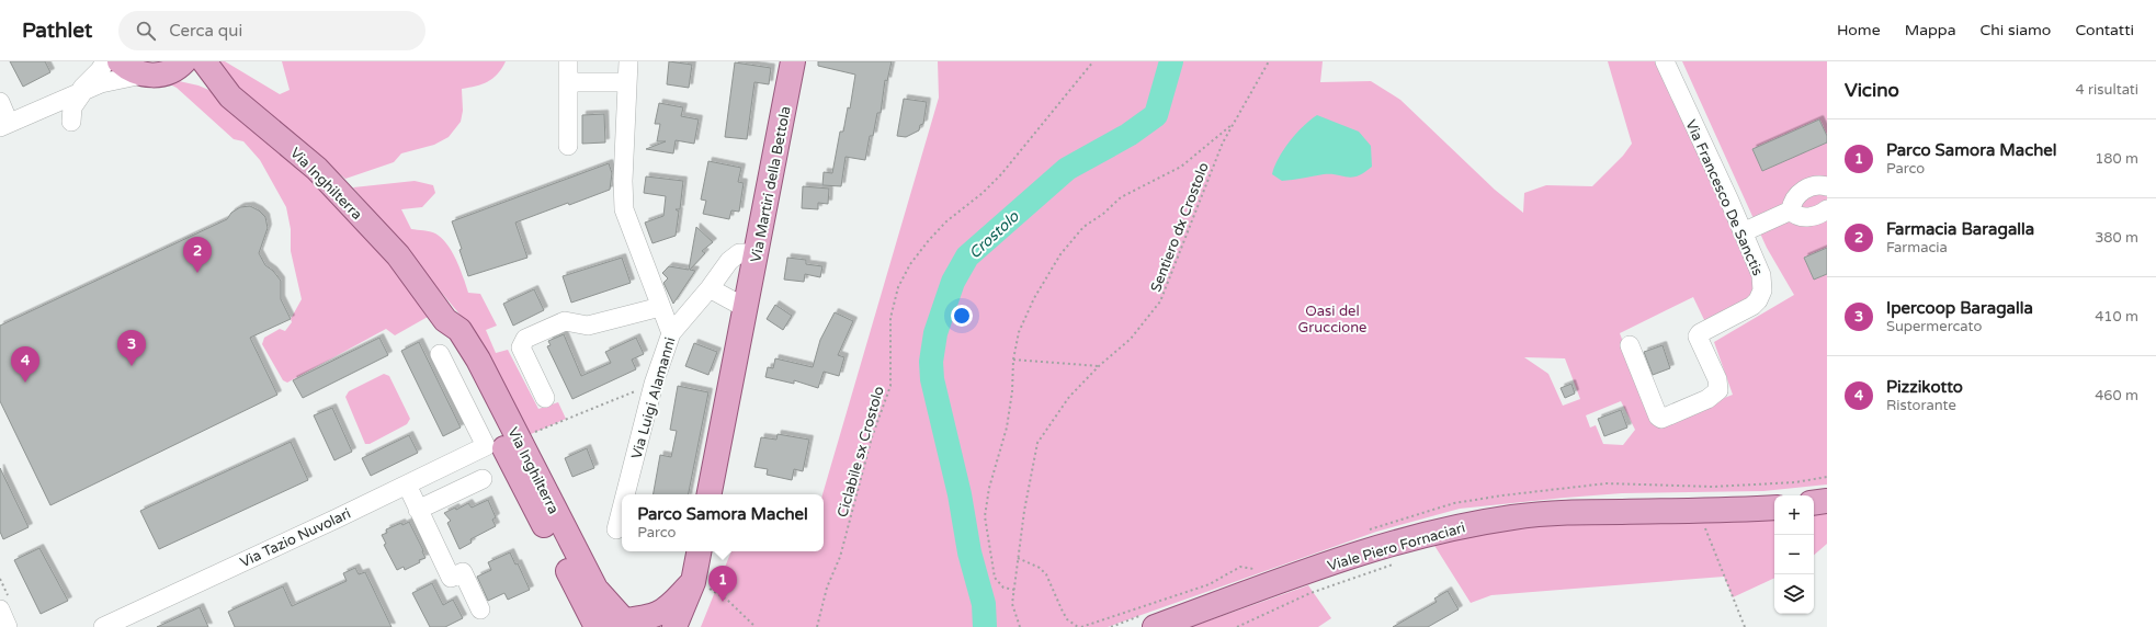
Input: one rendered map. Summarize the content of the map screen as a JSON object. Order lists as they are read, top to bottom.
{
  "streets": {
    "main road": ["Via Inghilterra", "Via Martiri della Bettola", "Viale Piero Fornaciari"],
    "street": ["Via Francesco De Sanctis", "Via Luigi Alamanni", "Via Tazio Nuvolari"],
    "path": ["Sentiero dx Crostolo", "Ciclabile sx Crostolo"]
  },
  "crossings": [
    ["Via Martiri della Bettola", "Via Luigi Alamanni"]
  ],
  "water": ["Crostolo"],
  "parks": ["Oasi del Gruccione"],
  "page": {
    "header": "Pathlet",
    "search": "Cerca qui",
    "nav": [
      "Home",
      "Mappa",
      "Chi siamo",
      "Contatti"
    ],
    "heading": ["Vicino", "4 risultati"],
    "list": [
      {
        "mark": "1",
        "name": "Parco Samora Machel",
        "note": "Parco",
        "value": "180 m"
      },
      {
        "mark": "2",
        "name": "Farmacia Baragalla",
        "note": "Farmacia",
        "value": "380 m"
      },
      {
        "mark": "3",
        "name": "Ipercoop Baragalla",
        "note": "Supermercato",
        "value": "410 m"
      },
      {
        "mark": "4",
        "name": "Pizzikotto",
        "note": "Ristorante",
        "value": "460 m"
      }
    ],
    "pins": [
      "2",
      "3",
      "4",
      "1"
    ],
    "popup": ["Parco Samora Machel", "Parco"],
    "map_buttons": ["+", "−"]
  }
}
